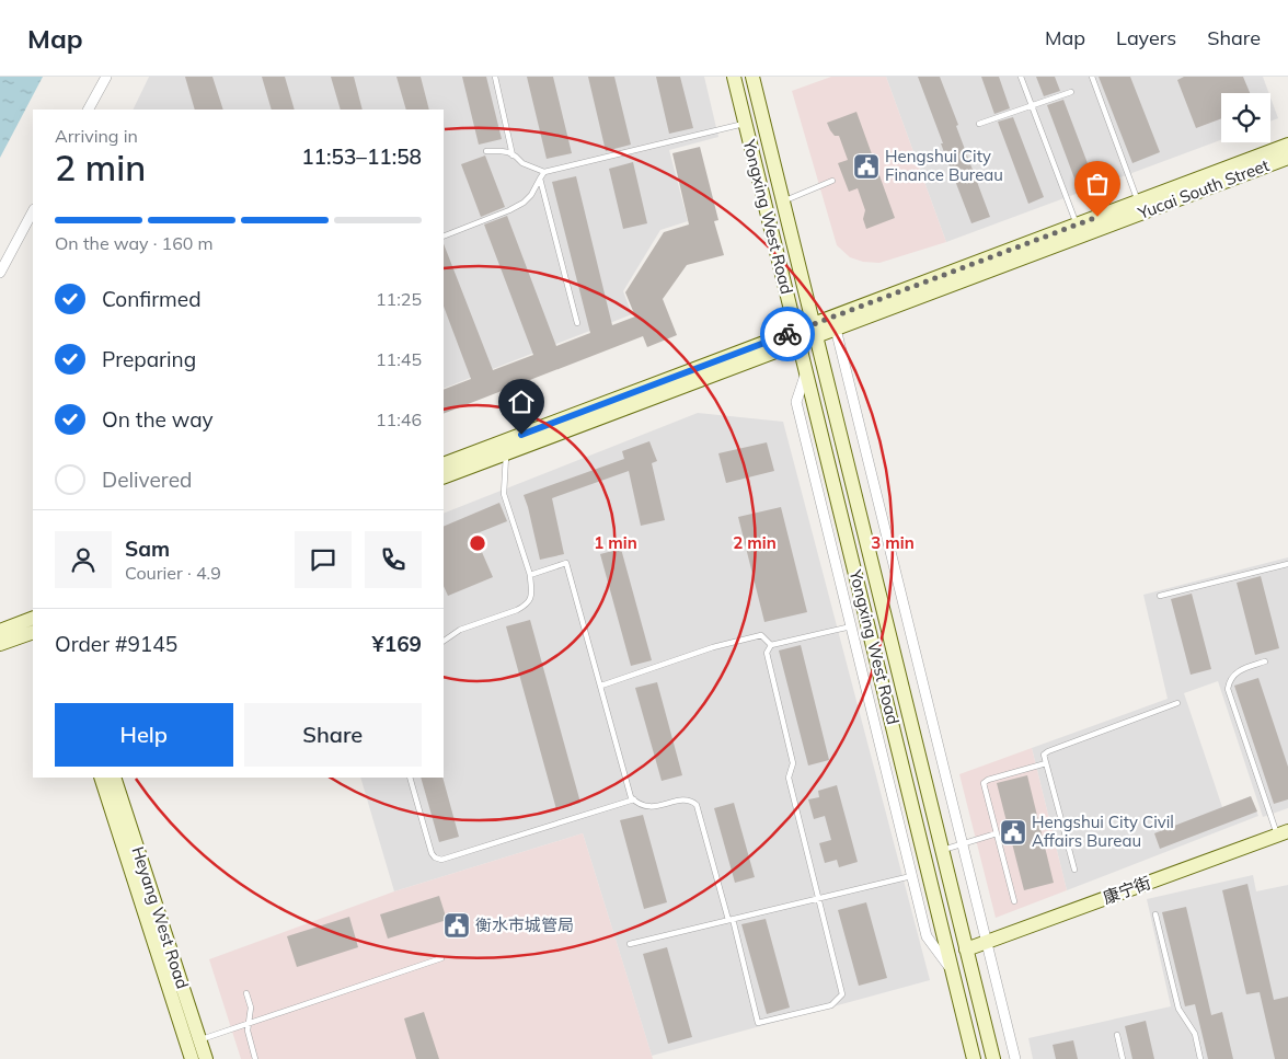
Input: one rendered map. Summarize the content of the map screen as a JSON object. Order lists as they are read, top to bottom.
{
  "streets": {
    "main road": [
      "Yucai South Street",
      "Yongxing West Road",
      "康宁街",
      "Heyang West Road"
    ]
  },
  "crossings": [
    ["Yucai South Street", "Yongxing West Road"],
    ["Yongxing West Road", "康宁街"]
  ],
  "places": {
    "public building": ["Hengshui City Finance Bureau", "Hengshui City Civil Affairs Bureau", "衡水市城管局"]
  },
  "page": {
    "header": "Map",
    "nav": ["Map", "Layers", "Share"],
    "heading": ["2 min", "Arriving in", "11:53–11:58"],
    "panel": [
      "Sam",
      "Courier · 4.9",
      "Order #9145",
      "¥169"
    ],
    "bar": "On the way · 160 m",
    "list": [
      ["Confirmed", "11:25"],
      ["Preparing", "11:45"],
      ["On the way", "11:46"],
      "Delivered"
    ],
    "buttons": ["Help", "Share"]
  },
  "rings": ["1 min", "2 min", "3 min"]
}
